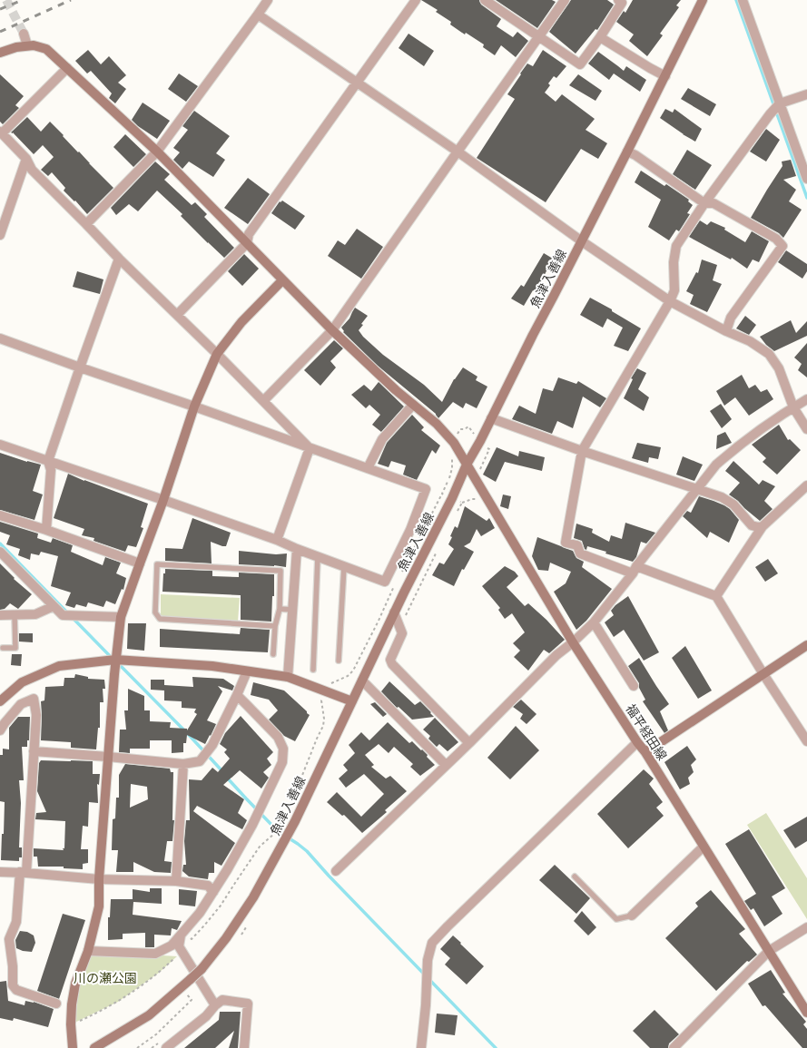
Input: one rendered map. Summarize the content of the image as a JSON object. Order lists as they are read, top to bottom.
{
  "streets": {
    "street": ["魚津入善線", "福平経田線"]
  },
  "crossings": [
    ["魚津入善線", "福平経田線"]
  ],
  "parks": ["川の瀬公園"]
}
